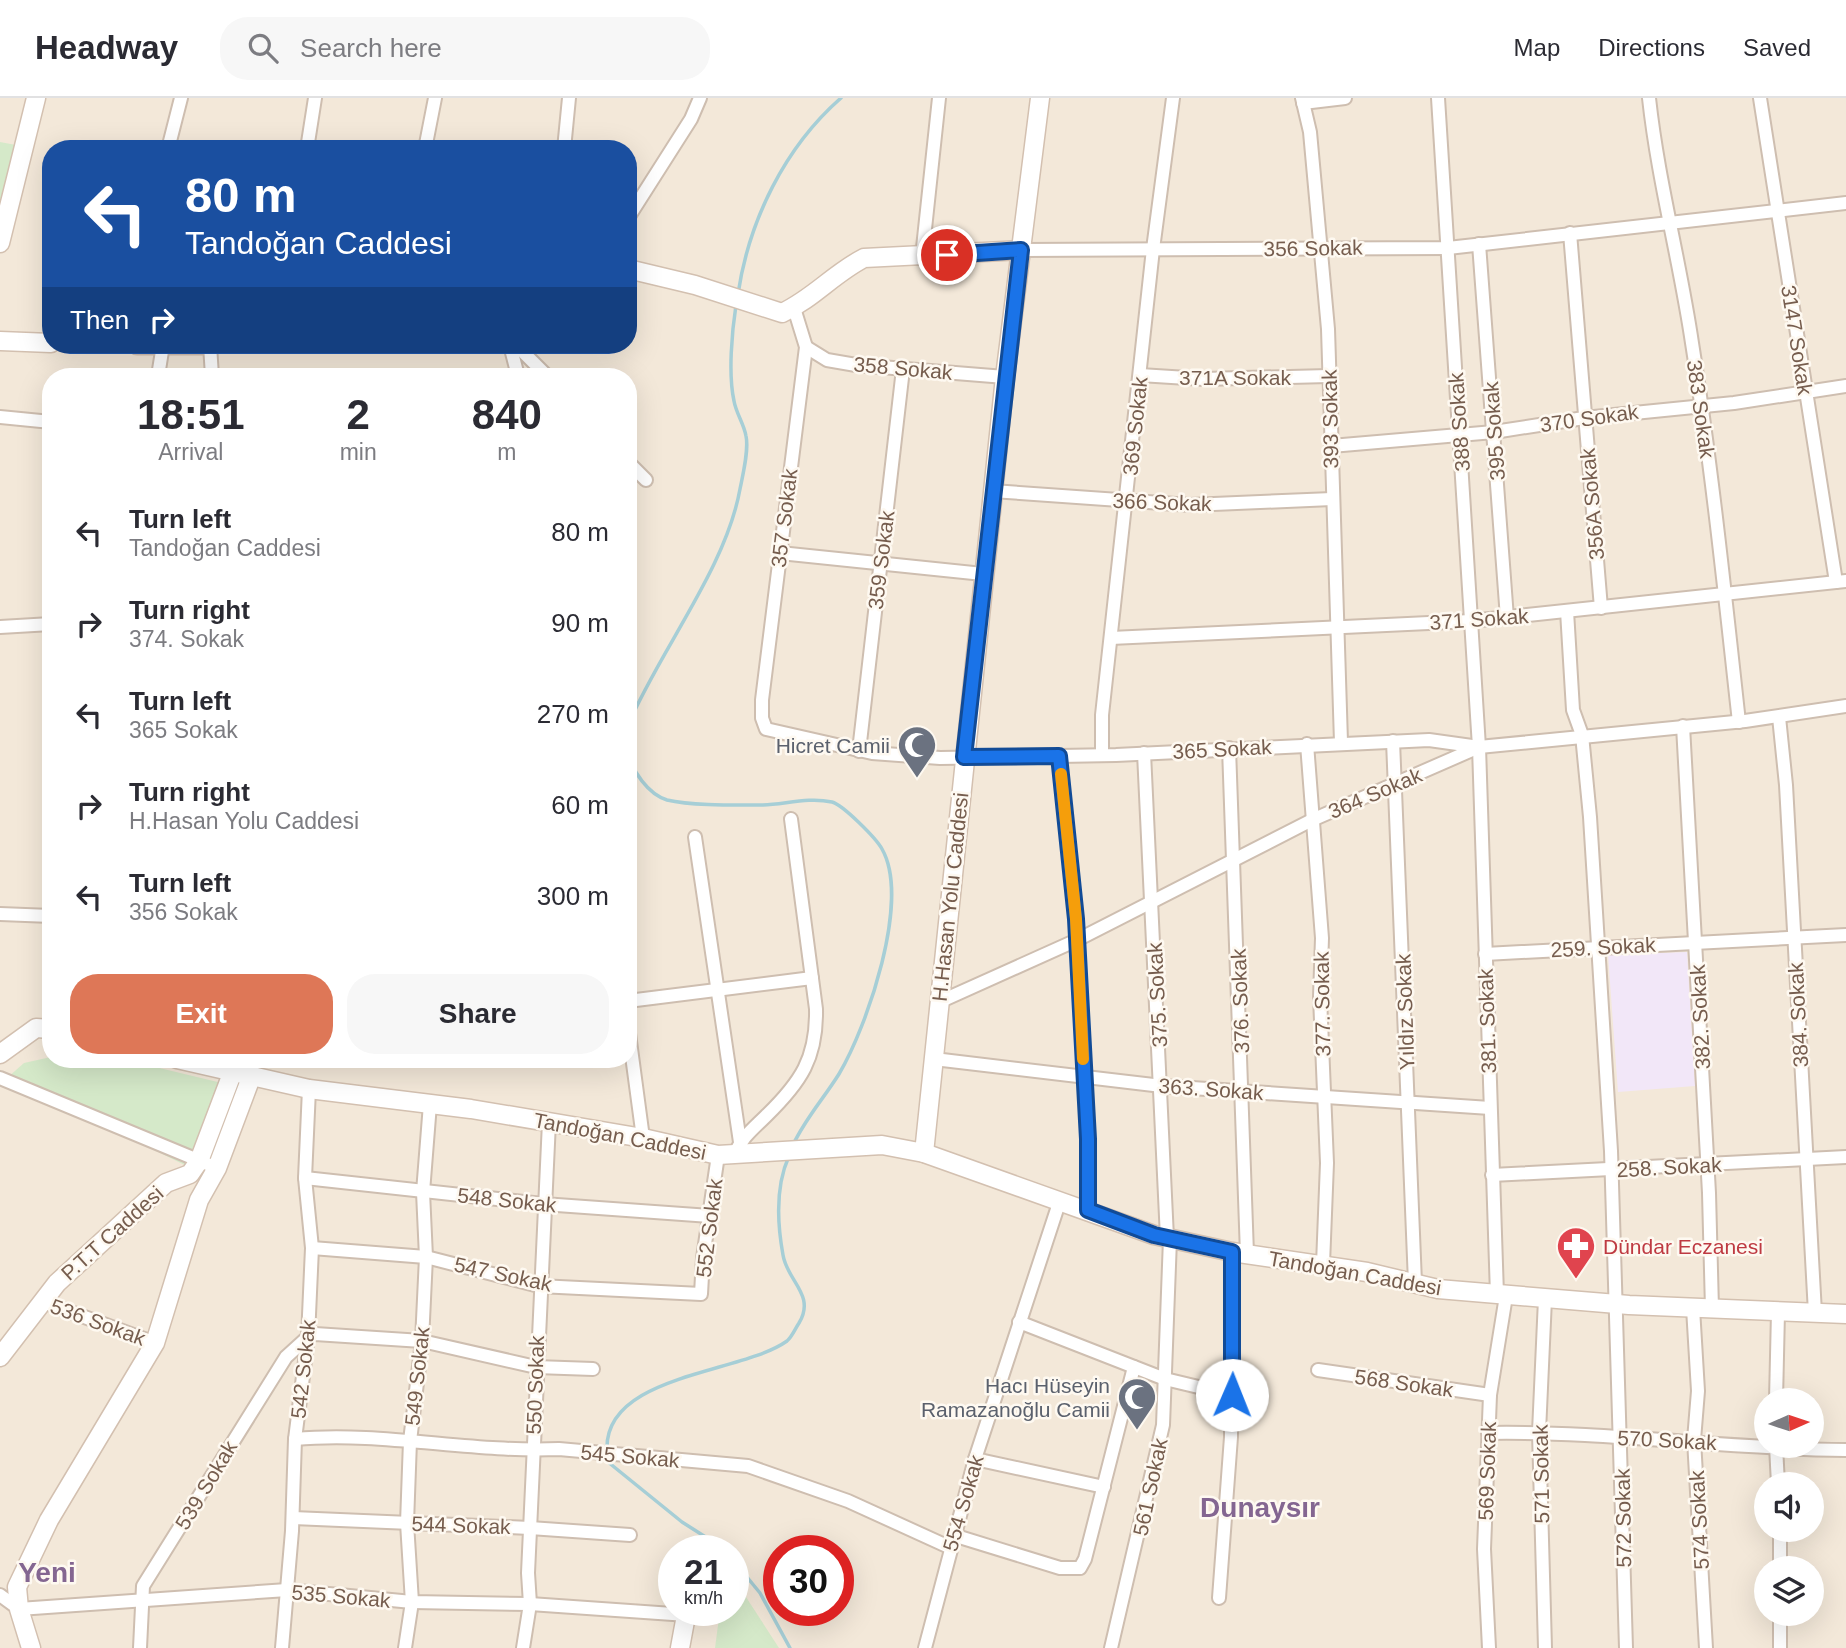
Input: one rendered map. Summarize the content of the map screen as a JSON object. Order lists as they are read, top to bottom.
{
  "streets": {
    "street": [
      "356 Sokak",
      "3147 Sokak",
      "358 Sokak",
      "371A Sokak",
      "383 Sokak",
      "370 Sokak",
      "393 Sokak",
      "388 Sokak",
      "369 Sokak",
      "395 Sokak",
      "366 Sokak",
      "356A Sokak",
      "357 Sokak",
      "359 Sokak",
      "371 Sokak",
      "365 Sokak",
      "364 Sokak",
      "H.Hasan Yolu Caddesi",
      "259. Sokak",
      "375. Sokak",
      "376. Sokak",
      "377. Sokak",
      "Yıldız Sokak",
      "384. Sokak",
      "382. Sokak",
      "381. Sokak",
      "363. Sokak",
      "Tandoğan Caddesi",
      "258. Sokak",
      "548 Sokak",
      "552 Sokak",
      "P.T.T Caddesi",
      "547 Sokak",
      "536 Sokak",
      "542 Sokak",
      "549 Sokak",
      "568 Sokak",
      "550 Sokak",
      "570 Sokak",
      "545 Sokak",
      "569 Sokak",
      "571 Sokak",
      "539 Sokak",
      "561 Sokak",
      "554 Sokak",
      "572 Sokak",
      "574 Sokak",
      "544 Sokak",
      "535 Sokak"
    ]
  },
  "crossings": [
    ["356 Sokak", "3147 Sokak"],
    ["356 Sokak", "383 Sokak"],
    ["356 Sokak", "393 Sokak"],
    ["356 Sokak", "388 Sokak"],
    ["356 Sokak", "369 Sokak"],
    ["356 Sokak", "395 Sokak"],
    ["356 Sokak", "356A Sokak"],
    ["356 Sokak", "357 Sokak"],
    ["356 Sokak", "H.Hasan Yolu Caddesi"],
    ["3147 Sokak", "370 Sokak"],
    ["3147 Sokak", "371 Sokak"],
    ["358 Sokak", "357 Sokak"],
    ["358 Sokak", "359 Sokak"],
    ["358 Sokak", "H.Hasan Yolu Caddesi"],
    ["371A Sokak", "393 Sokak"],
    ["371A Sokak", "369 Sokak"],
    ["383 Sokak", "370 Sokak"],
    ["383 Sokak", "371 Sokak"],
    ["383 Sokak", "364 Sokak"],
    ["370 Sokak", "393 Sokak"],
    ["370 Sokak", "388 Sokak"],
    ["370 Sokak", "395 Sokak"],
    ["370 Sokak", "356A Sokak"],
    ["393 Sokak", "366 Sokak"],
    ["393 Sokak", "371 Sokak"],
    ["393 Sokak", "365 Sokak"],
    ["388 Sokak", "371 Sokak"],
    ["388 Sokak", "365 Sokak"],
    ["388 Sokak", "364 Sokak"],
    ["388 Sokak", "381. Sokak"],
    ["369 Sokak", "366 Sokak"],
    ["369 Sokak", "371 Sokak"],
    ["369 Sokak", "365 Sokak"],
    ["395 Sokak", "371 Sokak"],
    ["366 Sokak", "H.Hasan Yolu Caddesi"],
    ["356A Sokak", "371 Sokak"],
    ["357 Sokak", "365 Sokak"],
    ["359 Sokak", "365 Sokak"],
    ["371 Sokak", "572 Sokak"],
    ["365 Sokak", "364 Sokak"],
    ["365 Sokak", "H.Hasan Yolu Caddesi"],
    ["365 Sokak", "375. Sokak"],
    ["365 Sokak", "376. Sokak"],
    ["365 Sokak", "377. Sokak"],
    ["365 Sokak", "Yıldız Sokak"],
    ["365 Sokak", "381. Sokak"],
    ["364 Sokak", "H.Hasan Yolu Caddesi"],
    ["364 Sokak", "375. Sokak"],
    ["364 Sokak", "376. Sokak"],
    ["364 Sokak", "377. Sokak"],
    ["364 Sokak", "Yıldız Sokak"],
    ["364 Sokak", "384. Sokak"],
    ["364 Sokak", "382. Sokak"],
    ["364 Sokak", "381. Sokak"],
    ["364 Sokak", "572 Sokak"],
    ["H.Hasan Yolu Caddesi", "363. Sokak"],
    ["H.Hasan Yolu Caddesi", "Tandoğan Caddesi"],
    ["259. Sokak", "384. Sokak"],
    ["259. Sokak", "382. Sokak"],
    ["259. Sokak", "381. Sokak"],
    ["259. Sokak", "572 Sokak"],
    ["375. Sokak", "363. Sokak"],
    ["375. Sokak", "Tandoğan Caddesi"],
    ["375. Sokak", "561 Sokak"],
    ["376. Sokak", "363. Sokak"],
    ["376. Sokak", "Tandoğan Caddesi"],
    ["377. Sokak", "363. Sokak"],
    ["377. Sokak", "Tandoğan Caddesi"],
    ["Yıldız Sokak", "363. Sokak"],
    ["Yıldız Sokak", "Tandoğan Caddesi"],
    ["384. Sokak", "Tandoğan Caddesi"],
    ["384. Sokak", "258. Sokak"],
    ["382. Sokak", "Tandoğan Caddesi"],
    ["382. Sokak", "258. Sokak"],
    ["381. Sokak", "363. Sokak"],
    ["381. Sokak", "Tandoğan Caddesi"],
    ["381. Sokak", "258. Sokak"],
    ["381. Sokak", "569 Sokak"],
    ["Tandoğan Caddesi", "552 Sokak"],
    ["Tandoğan Caddesi", "542 Sokak"],
    ["Tandoğan Caddesi", "549 Sokak"],
    ["Tandoğan Caddesi", "550 Sokak"],
    ["Tandoğan Caddesi", "569 Sokak"],
    ["Tandoğan Caddesi", "571 Sokak"],
    ["Tandoğan Caddesi", "561 Sokak"],
    ["Tandoğan Caddesi", "554 Sokak"],
    ["Tandoğan Caddesi", "572 Sokak"],
    ["Tandoğan Caddesi", "574 Sokak"],
    ["258. Sokak", "572 Sokak"],
    ["548 Sokak", "552 Sokak"],
    ["548 Sokak", "542 Sokak"],
    ["548 Sokak", "549 Sokak"],
    ["548 Sokak", "550 Sokak"],
    ["552 Sokak", "547 Sokak"],
    ["P.T.T Caddesi", "536 Sokak"],
    ["547 Sokak", "542 Sokak"],
    ["547 Sokak", "549 Sokak"],
    ["547 Sokak", "550 Sokak"],
    ["542 Sokak", "545 Sokak"],
    ["542 Sokak", "539 Sokak"],
    ["542 Sokak", "544 Sokak"],
    ["542 Sokak", "535 Sokak"],
    ["549 Sokak", "545 Sokak"],
    ["549 Sokak", "544 Sokak"],
    ["549 Sokak", "535 Sokak"],
    ["568 Sokak", "569 Sokak"],
    ["550 Sokak", "545 Sokak"],
    ["550 Sokak", "544 Sokak"],
    ["550 Sokak", "535 Sokak"],
    ["570 Sokak", "569 Sokak"],
    ["570 Sokak", "571 Sokak"],
    ["570 Sokak", "572 Sokak"],
    ["570 Sokak", "574 Sokak"],
    ["545 Sokak", "554 Sokak"],
    ["539 Sokak", "535 Sokak"]
  ],
  "districts": ["Dunaysır", "Yeni"],
  "places": {
    "mosque": ["Hicret Camii", "Hacı Hüseyin Ramazanoğlu Camii"],
    "pharmacy": ["Dündar Eczanesi"]
  },
  "north": "right",
  "page": {
    "header": "Headway",
    "search": "Search here",
    "nav": ["Map", "Directions", "Saved"],
    "turn": ["80 m", "Tandoğan Caddesi"],
    "then": "Then",
    "eta": [
      "18:51",
      "Arrival",
      "2",
      "min",
      "840",
      "m"
    ],
    "list": [
      {
        "name": "Turn left",
        "note": "Tandoğan Caddesi",
        "value": "80 m"
      },
      {
        "name": "Turn right",
        "note": "374. Sokak",
        "value": "90 m"
      },
      {
        "name": "Turn left",
        "note": "365 Sokak",
        "value": "270 m"
      },
      {
        "name": "Turn right",
        "note": "H.Hasan Yolu Caddesi",
        "value": "60 m"
      },
      {
        "name": "Turn left",
        "note": "356 Sokak",
        "value": "300 m"
      }
    ],
    "buttons": ["Exit", "Share"],
    "speed": "21 km/h",
    "limit": "30"
  }
}
